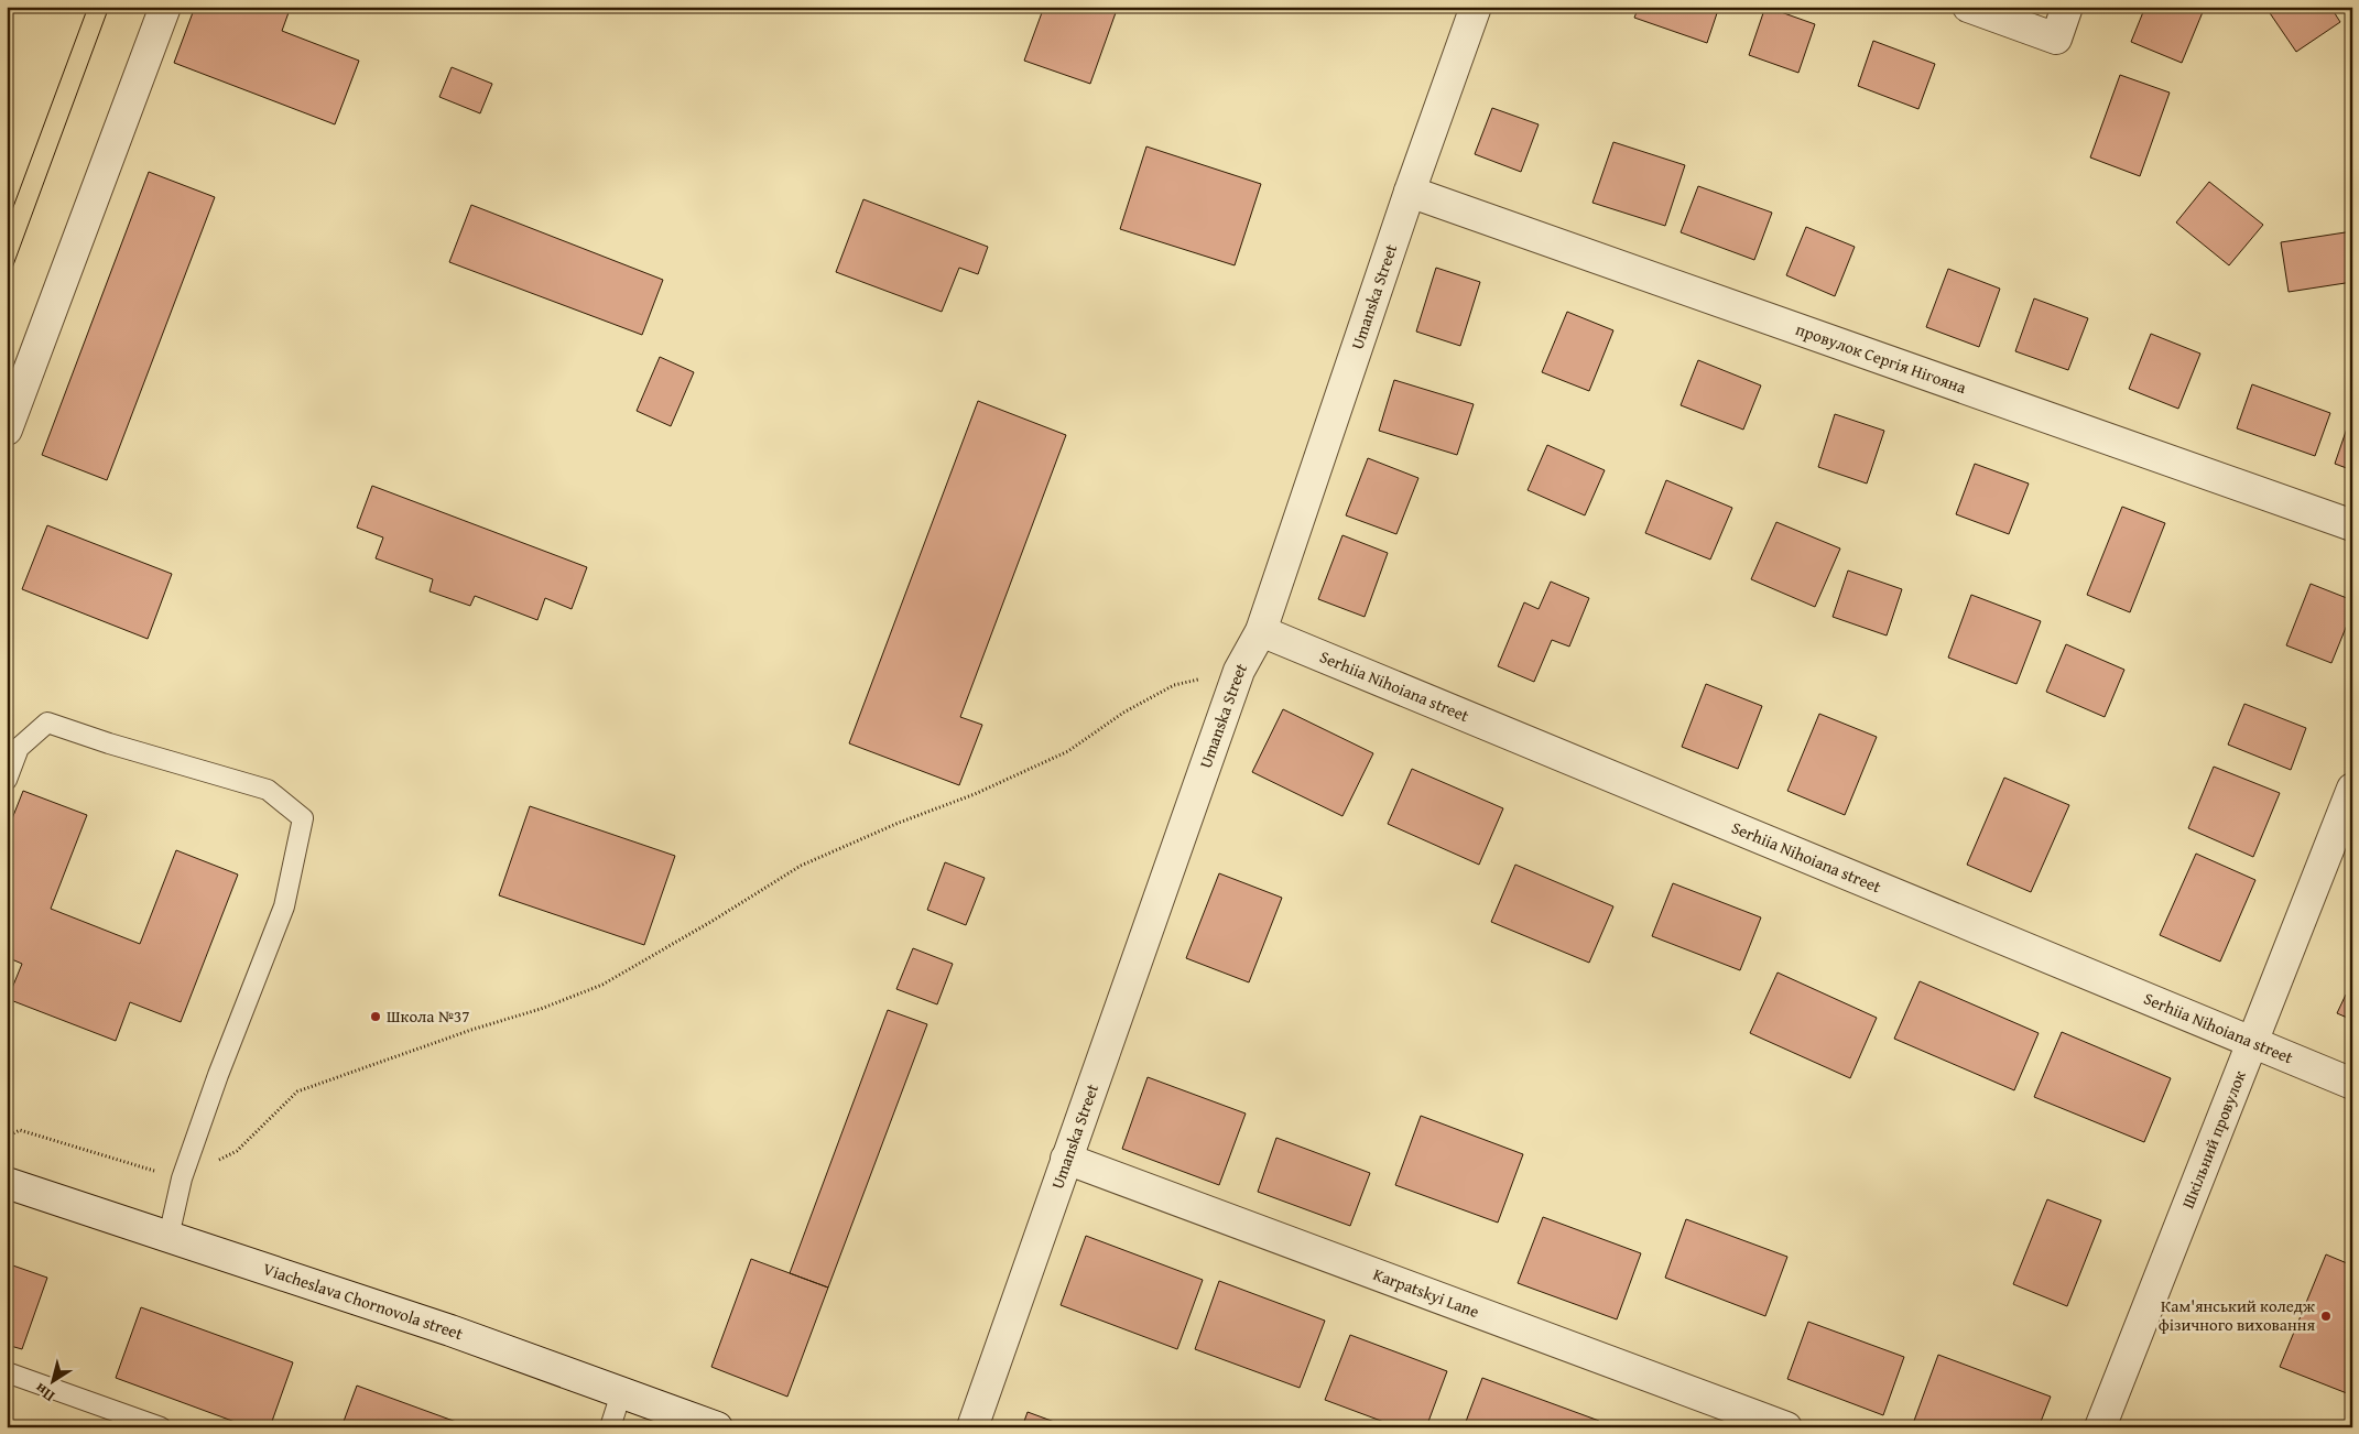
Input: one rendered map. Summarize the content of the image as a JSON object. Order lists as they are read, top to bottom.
{
  "streets": {
    "street": [
      "Umanska Street",
      "провулок Сергія Нігояна",
      "Serhiia Nihoiana street",
      "Шкільний провулок",
      "Karpatskyi Lane",
      "Viacheslava Chornovola street"
    ]
  },
  "crossings": [
    ["Umanska Street", "провулок Сергія Нігояна"],
    ["Umanska Street", "Serhiia Nihoiana street"],
    ["Umanska Street", "Karpatskyi Lane"],
    ["Serhiia Nihoiana street", "Шкільний провулок"]
  ],
  "places": ["Школа №37", "Кам'янський коледж фізичного виховання"],
  "north": "bottom left"
}
